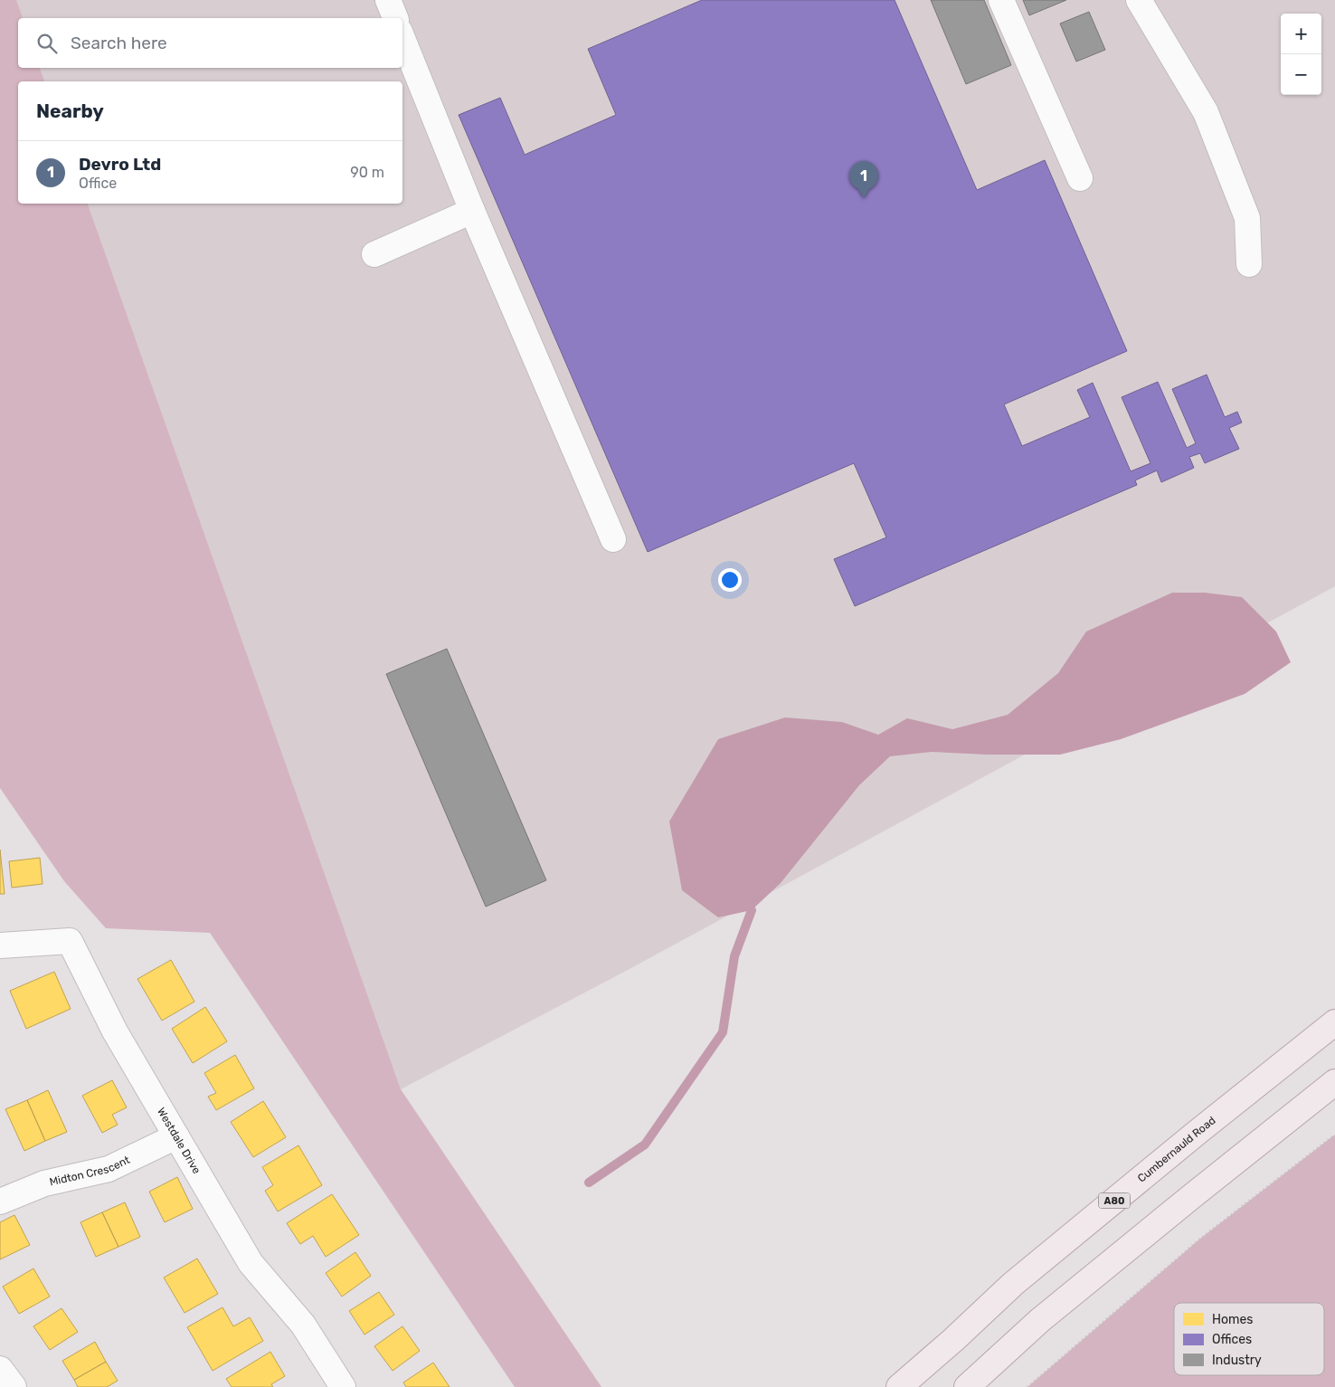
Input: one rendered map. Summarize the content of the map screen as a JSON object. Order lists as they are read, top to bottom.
{
  "streets": {
    "main road": ["Cumbernauld Road", "A80"],
    "street": ["Westdale Drive", "Midton Crescent"]
  },
  "crossings": [
    ["Westdale Drive", "Midton Crescent"]
  ],
  "legend": ["Homes", "Offices", "Industry"],
  "page": {
    "map_buttons": ["+", "−"],
    "search": "Search here",
    "heading": "Nearby",
    "list": [
      {
        "mark": "1",
        "name": "Devro Ltd",
        "note": "Office",
        "value": "90 m"
      }
    ],
    "pins": "1"
  }
}
